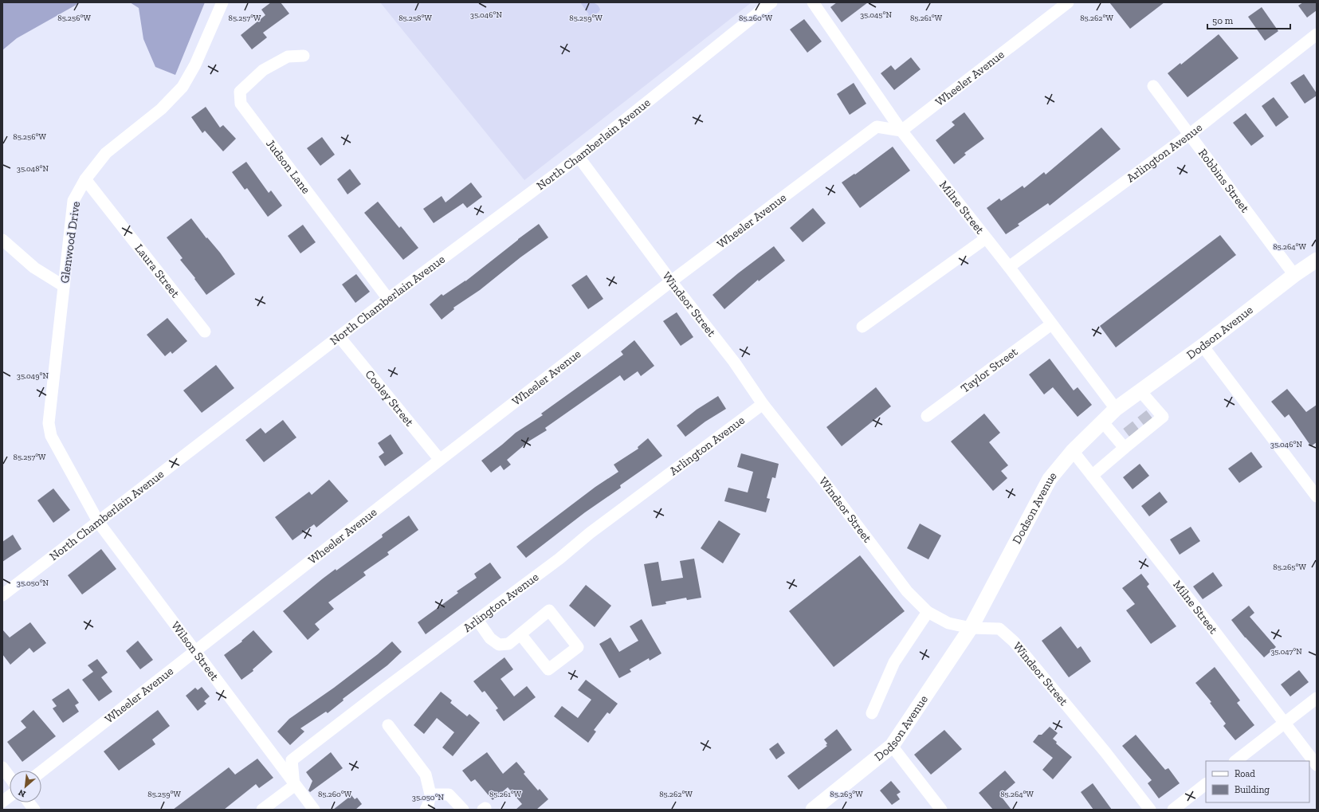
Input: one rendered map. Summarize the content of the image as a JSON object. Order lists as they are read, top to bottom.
{
  "streets": {
    "main road": ["Dodson Avenue"],
    "street": [
      "Wheeler Avenue",
      "North Chamberlain Avenue",
      "Arlington Avenue",
      "Judson Lane",
      "Robbins Street",
      "Milne Street",
      "Glenwood Drive",
      "Laura Street",
      "Windsor Street",
      "Taylor Street",
      "Cooley Street",
      "Wilson Street"
    ]
  },
  "crossings": [
    ["Wheeler Avenue", "Milne Street"],
    ["Wheeler Avenue", "Windsor Street"],
    ["Wheeler Avenue", "Cooley Street"],
    ["Wheeler Avenue", "Wilson Street"],
    ["North Chamberlain Avenue", "Judson Lane"],
    ["North Chamberlain Avenue", "Glenwood Drive"],
    ["North Chamberlain Avenue", "Windsor Street"],
    ["North Chamberlain Avenue", "Cooley Street"],
    ["North Chamberlain Avenue", "Wilson Street"],
    ["Arlington Avenue", "Robbins Street"],
    ["Arlington Avenue", "Milne Street"],
    ["Arlington Avenue", "Windsor Street"],
    ["Arlington Avenue", "Wilson Street"],
    ["Robbins Street", "Dodson Avenue"],
    ["Milne Street", "Dodson Avenue"],
    ["Milne Street", "Taylor Street"],
    ["Glenwood Drive", "Laura Street"],
    ["Glenwood Drive", "Wilson Street"],
    ["Windsor Street", "Dodson Avenue"]
  ],
  "legend": ["Road", "Building"],
  "scale_bar": "50 m",
  "north": "bottom left",
  "coordinates": [
    "35.046°N",
    "35.045°N",
    "85.256°W",
    "85.257°W",
    "85.258°W",
    "85.259°W",
    "85.260°W",
    "85.261°W",
    "85.262°W",
    "35.048°N",
    "85.264°W",
    "35.049°N",
    "85.265°W",
    "35.050°N",
    "35.047°N",
    "85.263°W"
  ]
}
